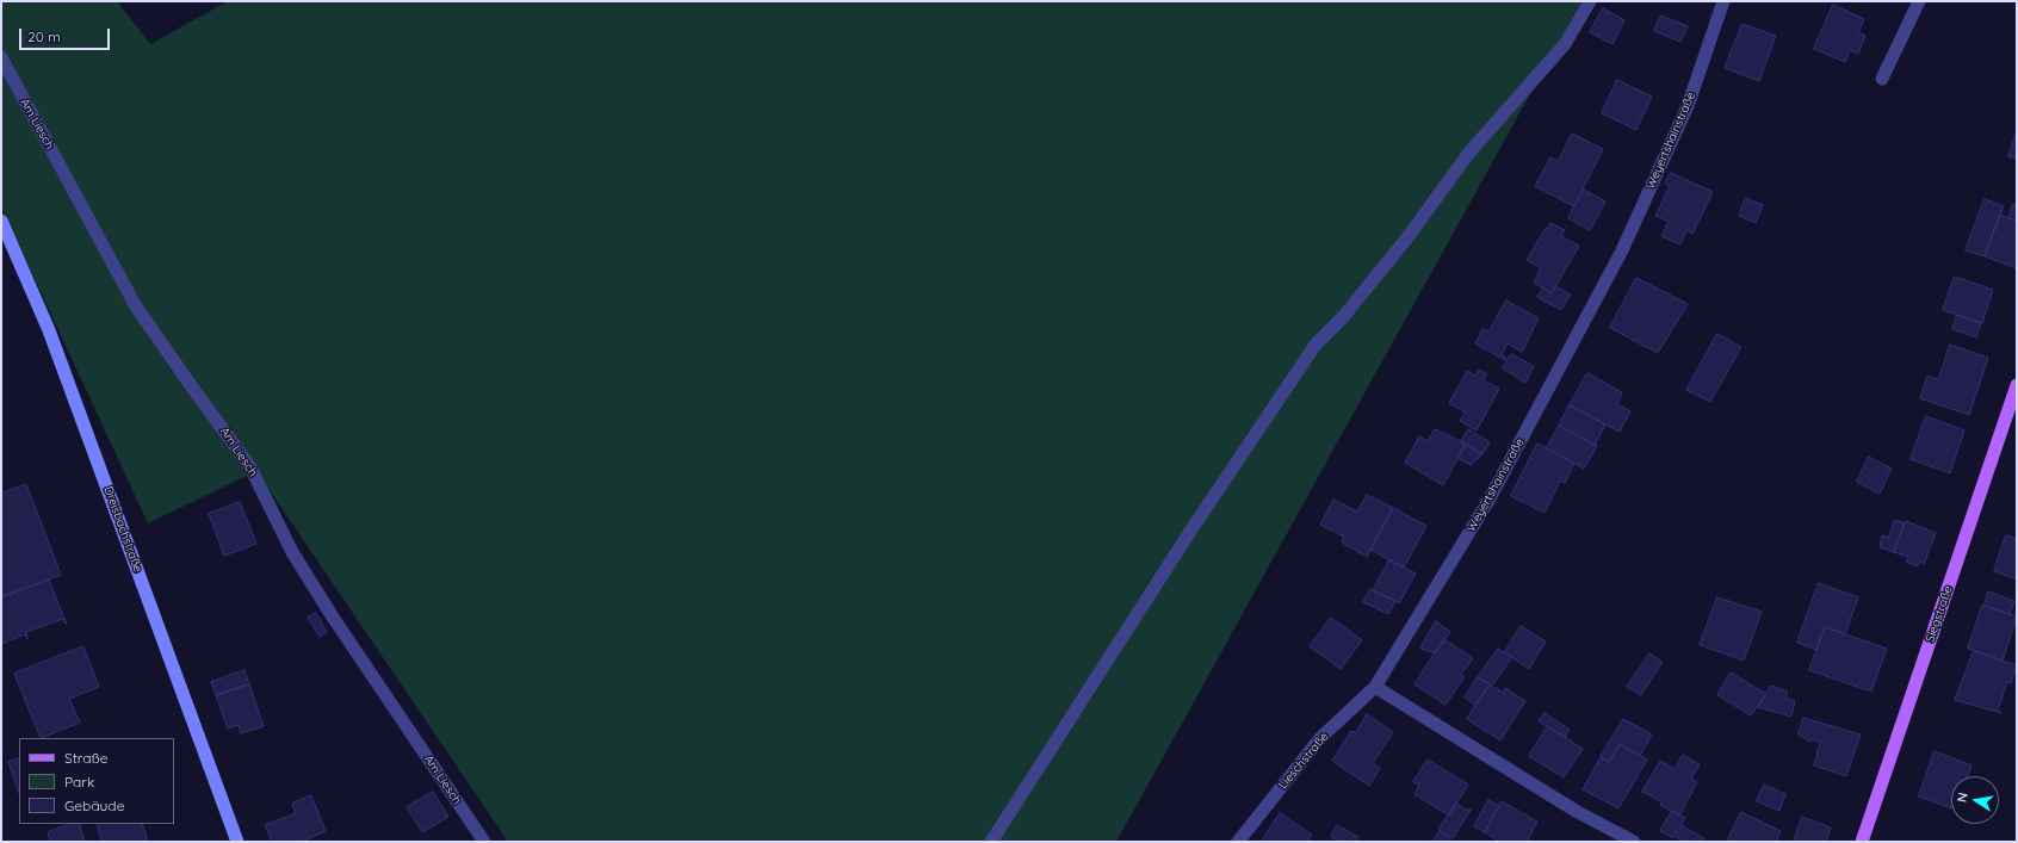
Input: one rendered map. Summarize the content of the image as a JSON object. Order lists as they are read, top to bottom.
{
  "streets": {
    "main road": ["Dreisbachstraße", "Siegstraße"],
    "street": ["Am Liesch", "Weyertshainstraße", "Lieschstraße"]
  },
  "crossings": [
    ["Weyertshainstraße", "Lieschstraße"]
  ],
  "legend": ["Straße", "Park", "Gebäude"],
  "scale_bar": "20 m",
  "north": "left"
}
